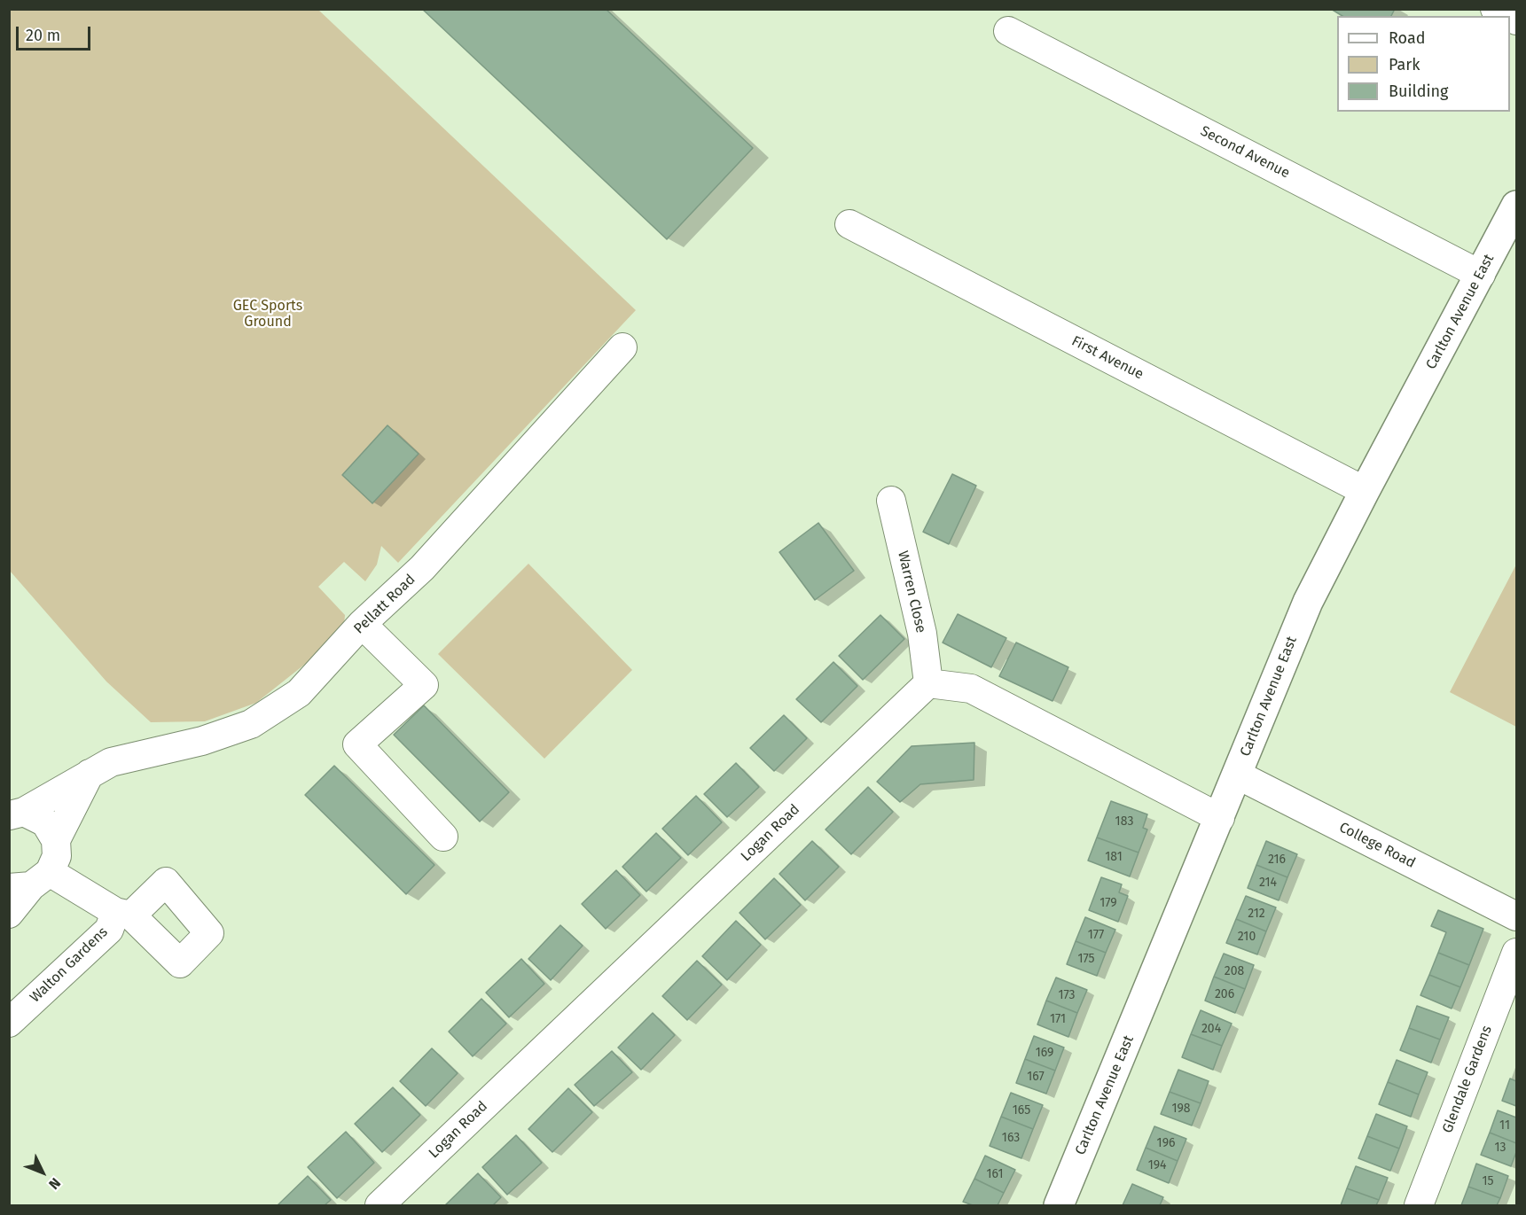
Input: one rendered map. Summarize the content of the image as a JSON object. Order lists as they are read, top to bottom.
{
  "streets": {
    "street": [
      "Second Avenue",
      "Carlton Avenue East",
      "First Avenue",
      "Warren Close",
      "Pellatt Road",
      "Logan Road",
      "College Road",
      "Walton Gardens",
      "Glendale Gardens"
    ]
  },
  "crossings": [
    ["Second Avenue", "Carlton Avenue East"],
    ["Carlton Avenue East", "First Avenue"],
    ["Carlton Avenue East", "College Road"],
    ["Warren Close", "Logan Road"]
  ],
  "parks": ["GEC Sports Ground"],
  "house_numbers": [
    "183",
    "181",
    "216",
    "214",
    "179",
    "212",
    "177",
    "210",
    "175",
    "208",
    "206",
    "173",
    "171",
    "204",
    "169",
    "167",
    "198",
    "165",
    "11",
    "163",
    "196",
    "13",
    "194",
    "161",
    "15"
  ],
  "legend": ["Road", "Park", "Building"],
  "scale_bar": "20 m",
  "north": "bottom right"
}
